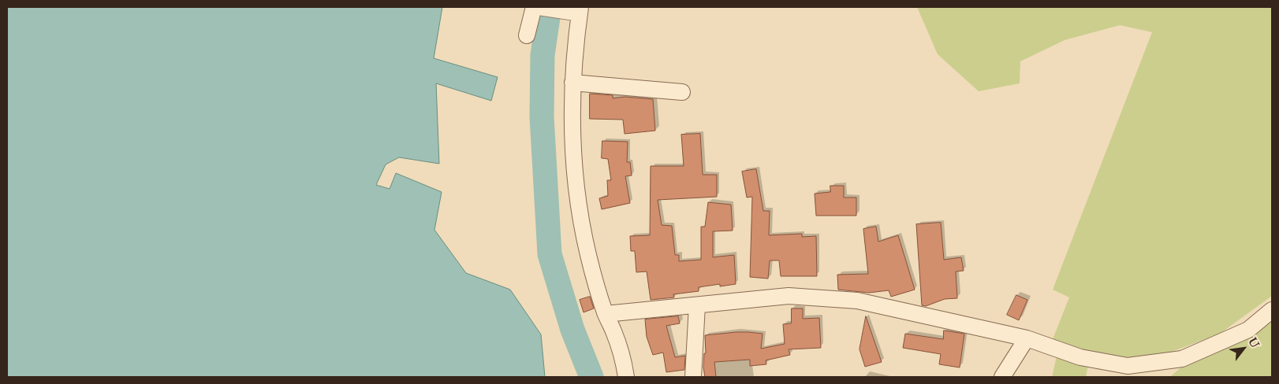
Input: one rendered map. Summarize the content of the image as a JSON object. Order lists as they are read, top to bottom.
{
  "north": "top right"
}
